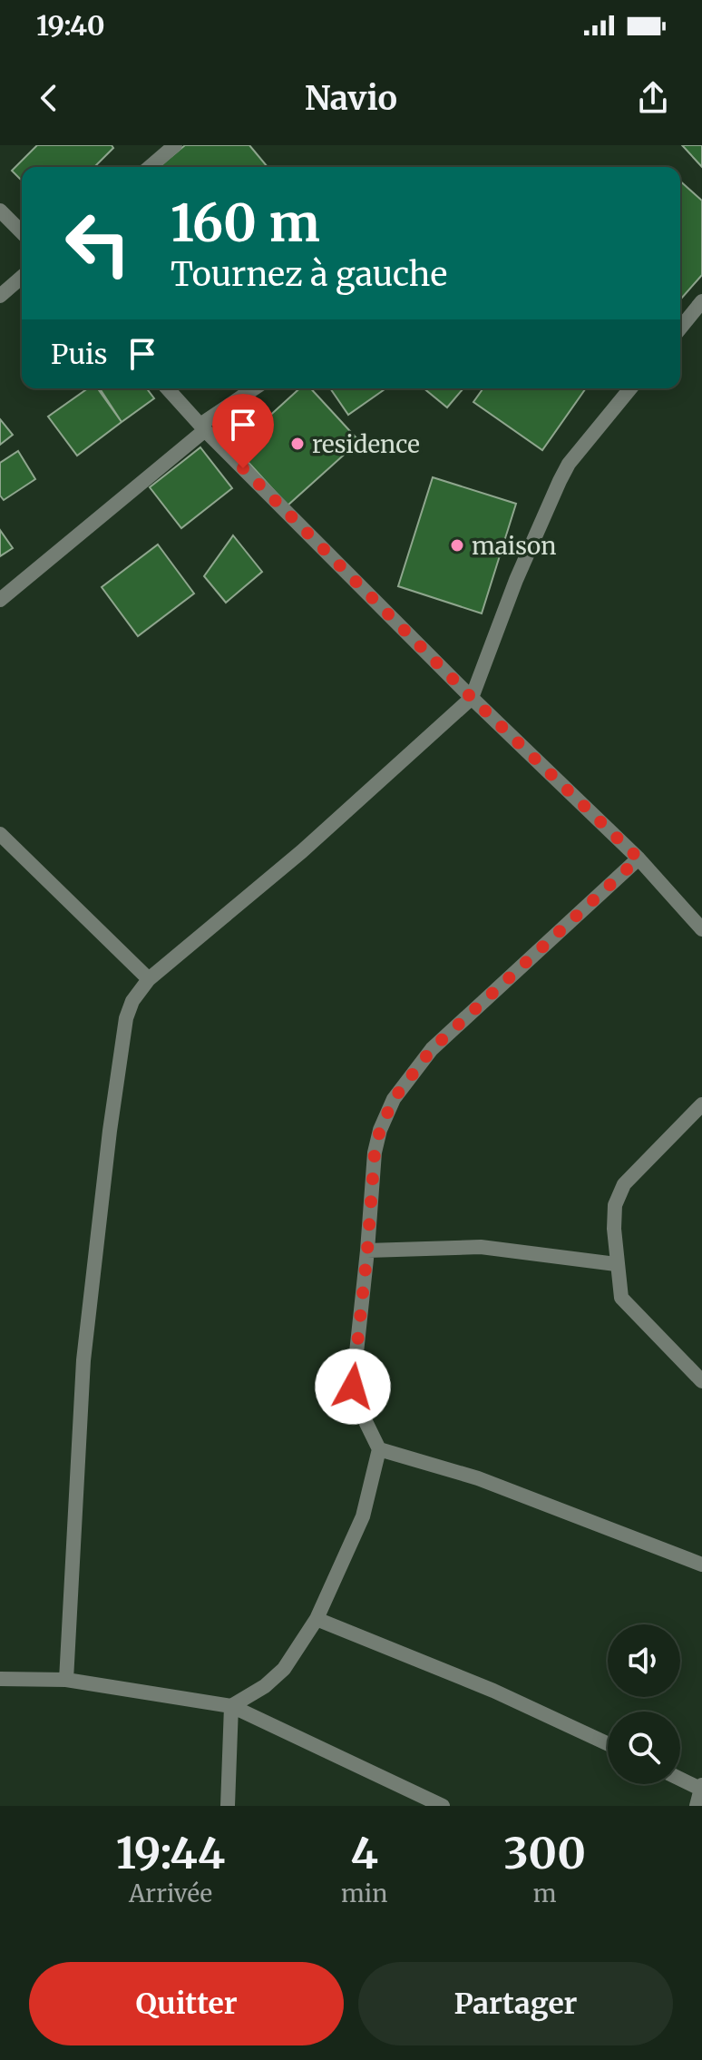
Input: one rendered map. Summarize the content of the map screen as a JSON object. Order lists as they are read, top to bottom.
{
  "places": ["residence", "maison"],
  "page": {
    "status": "19:40",
    "header": "Navio",
    "turn": ["160 m", "Tournez à gauche"],
    "then": "Puis",
    "eta": [
      "19:44",
      "Arrivée",
      "4",
      "min",
      "300",
      "m"
    ],
    "buttons": ["Quitter", "Partager"]
  }
}
